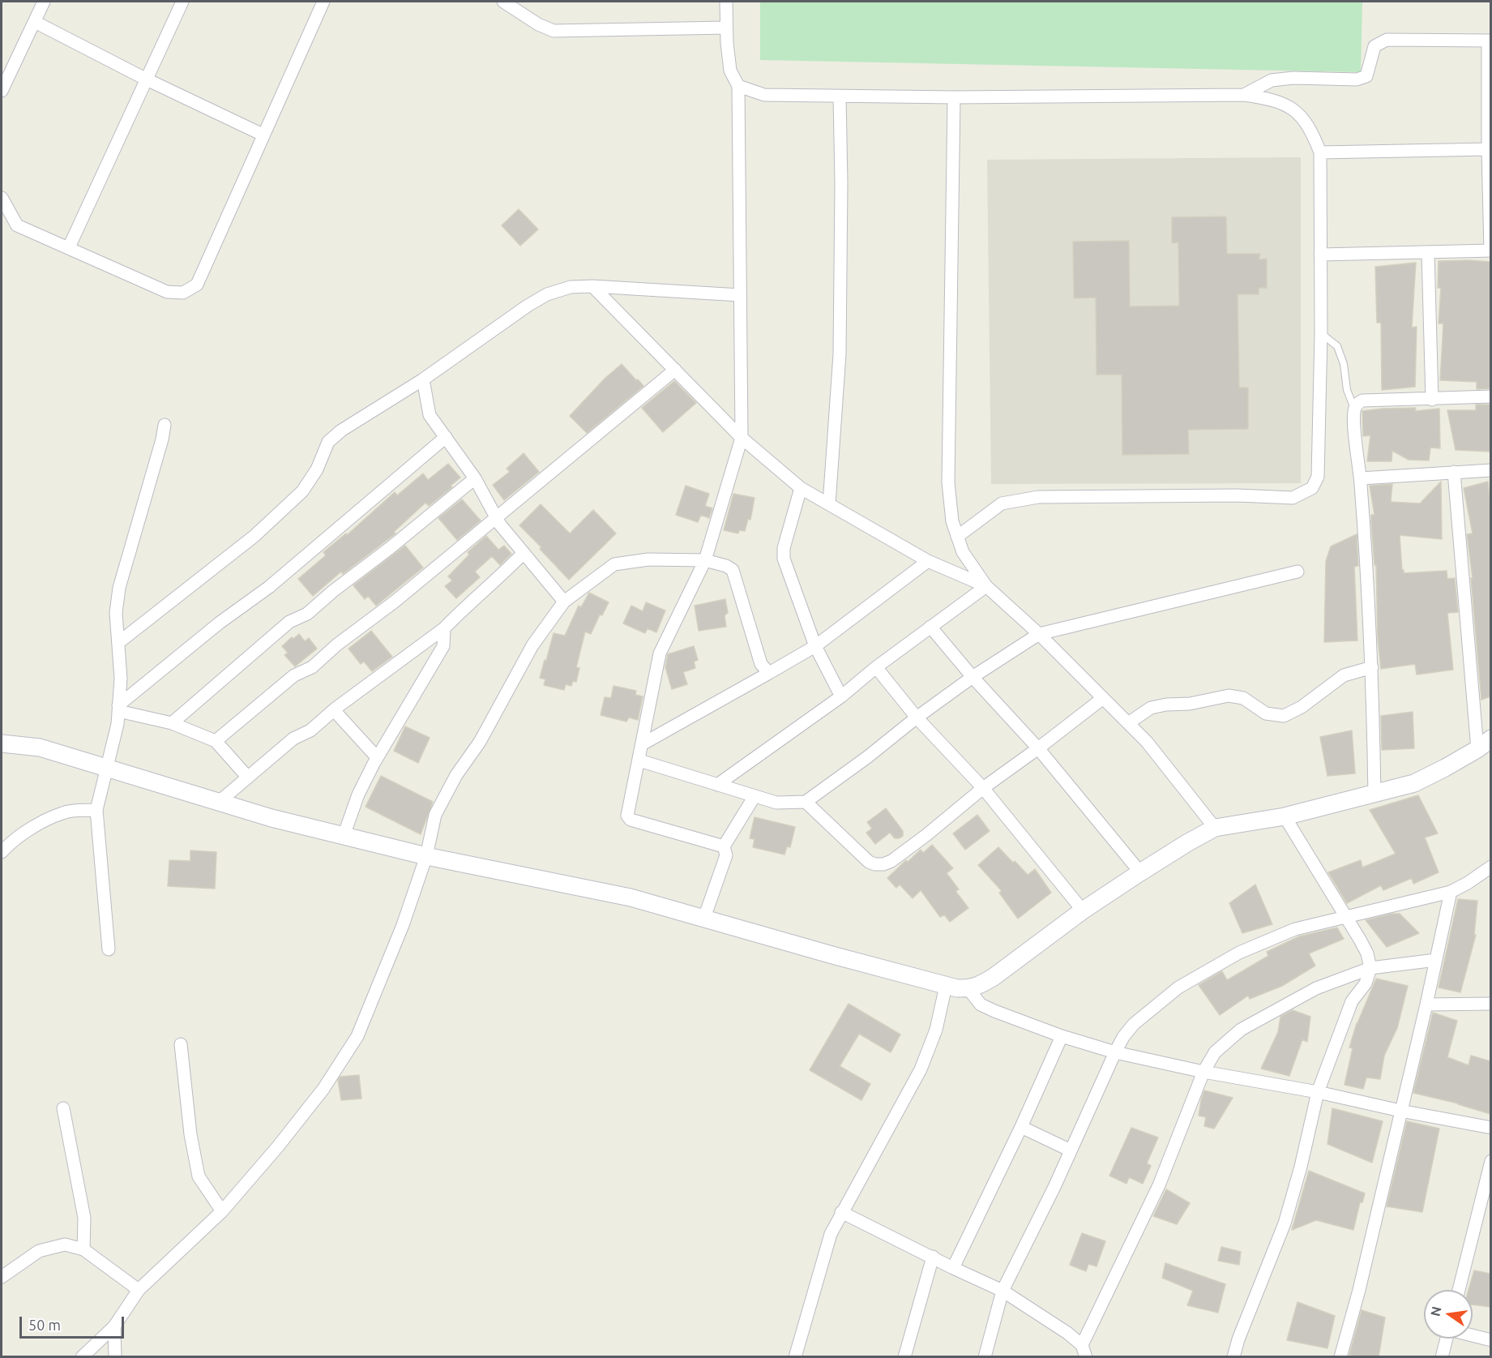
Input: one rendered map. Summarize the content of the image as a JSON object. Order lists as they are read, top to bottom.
{
  "scale_bar": "50 m",
  "north": "left"
}
